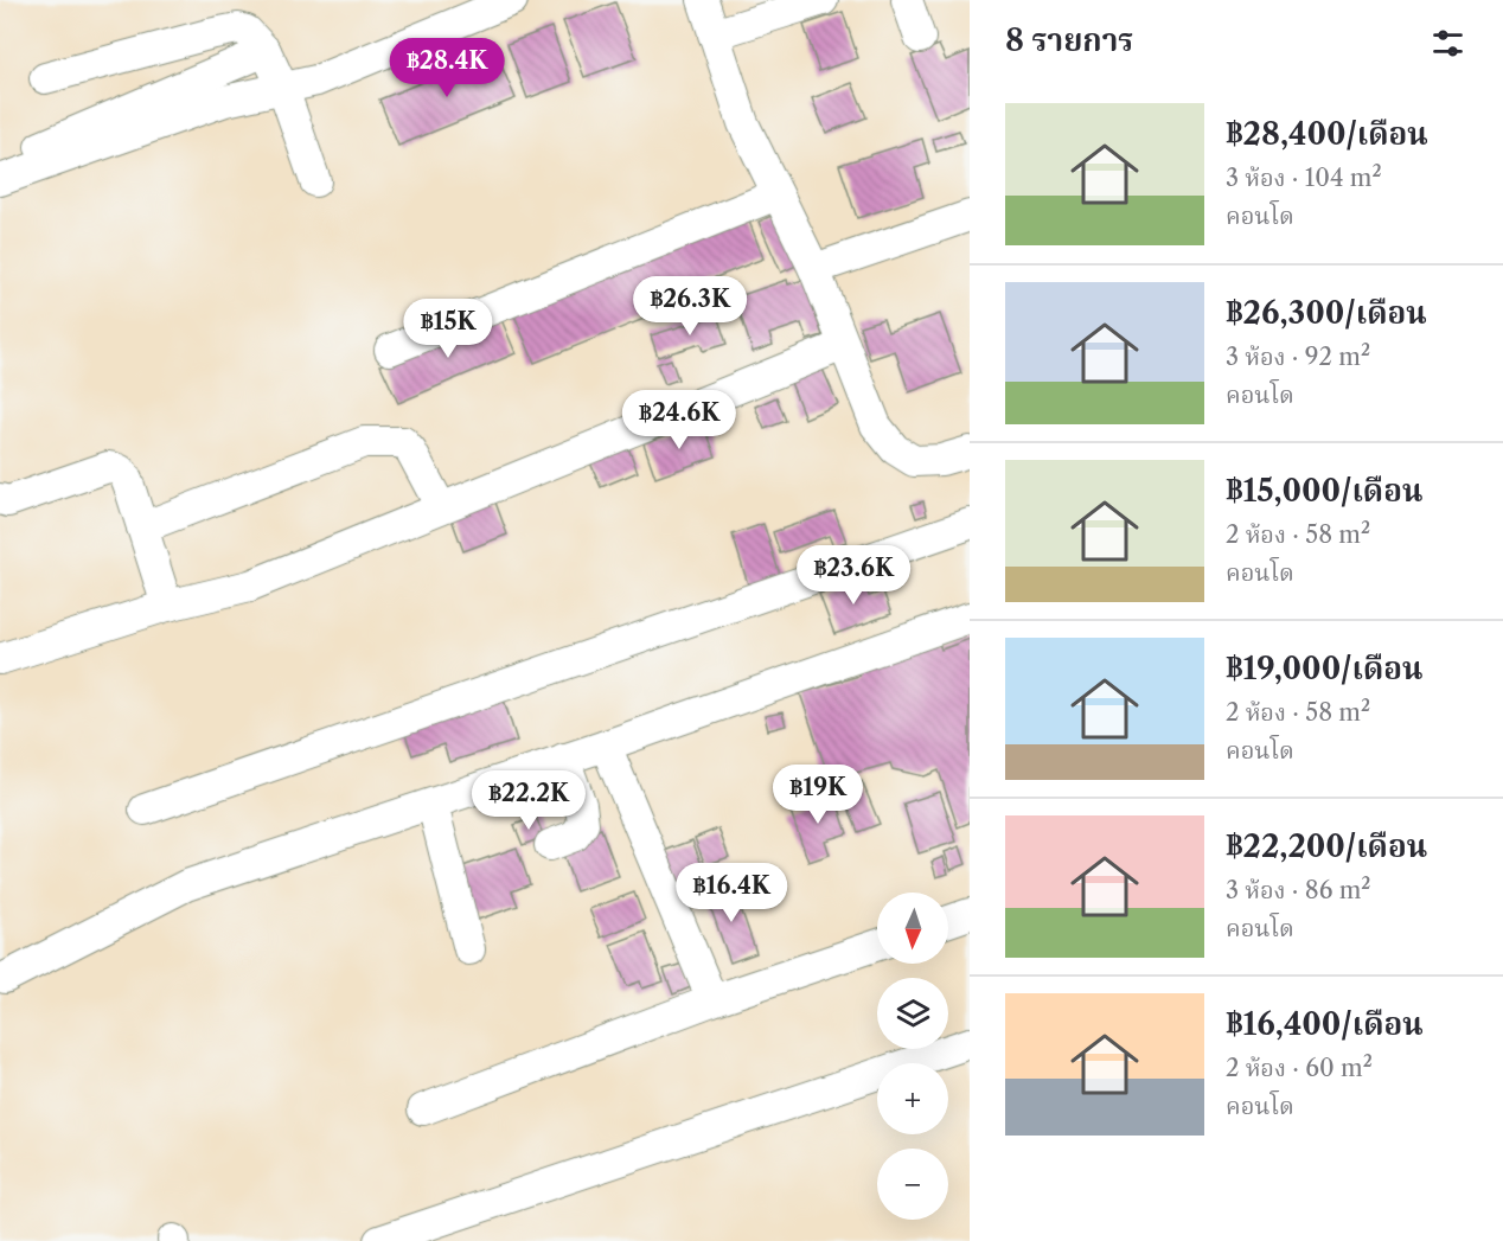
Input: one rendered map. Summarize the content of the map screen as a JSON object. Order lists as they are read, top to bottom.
{
  "north": "bottom",
  "page": {
    "heading": "8 รายการ",
    "price": [
      "฿28.4K",
      "฿26.3K",
      "฿15K",
      "฿24.6K",
      "฿23.6K",
      "฿19K",
      "฿22.2K",
      "฿16.4K"
    ],
    "list": [
      {
        "name": "฿28,400/เดือน",
        "note": "3 ห้อง · 104 m² · คอนโด"
      },
      {
        "name": "฿26,300/เดือน",
        "note": "3 ห้อง · 92 m² · คอนโด"
      },
      {
        "name": "฿15,000/เดือน",
        "note": "2 ห้อง · 58 m² · คอนโด"
      },
      {
        "name": "฿19,000/เดือน",
        "note": "2 ห้อง · 58 m² · คอนโด"
      },
      {
        "name": "฿22,200/เดือน",
        "note": "3 ห้อง · 86 m² · คอนโด"
      },
      {
        "name": "฿16,400/เดือน",
        "note": "2 ห้อง · 60 m² · คอนโด"
      }
    ],
    "map_buttons": ["+", "−"]
  }
}
